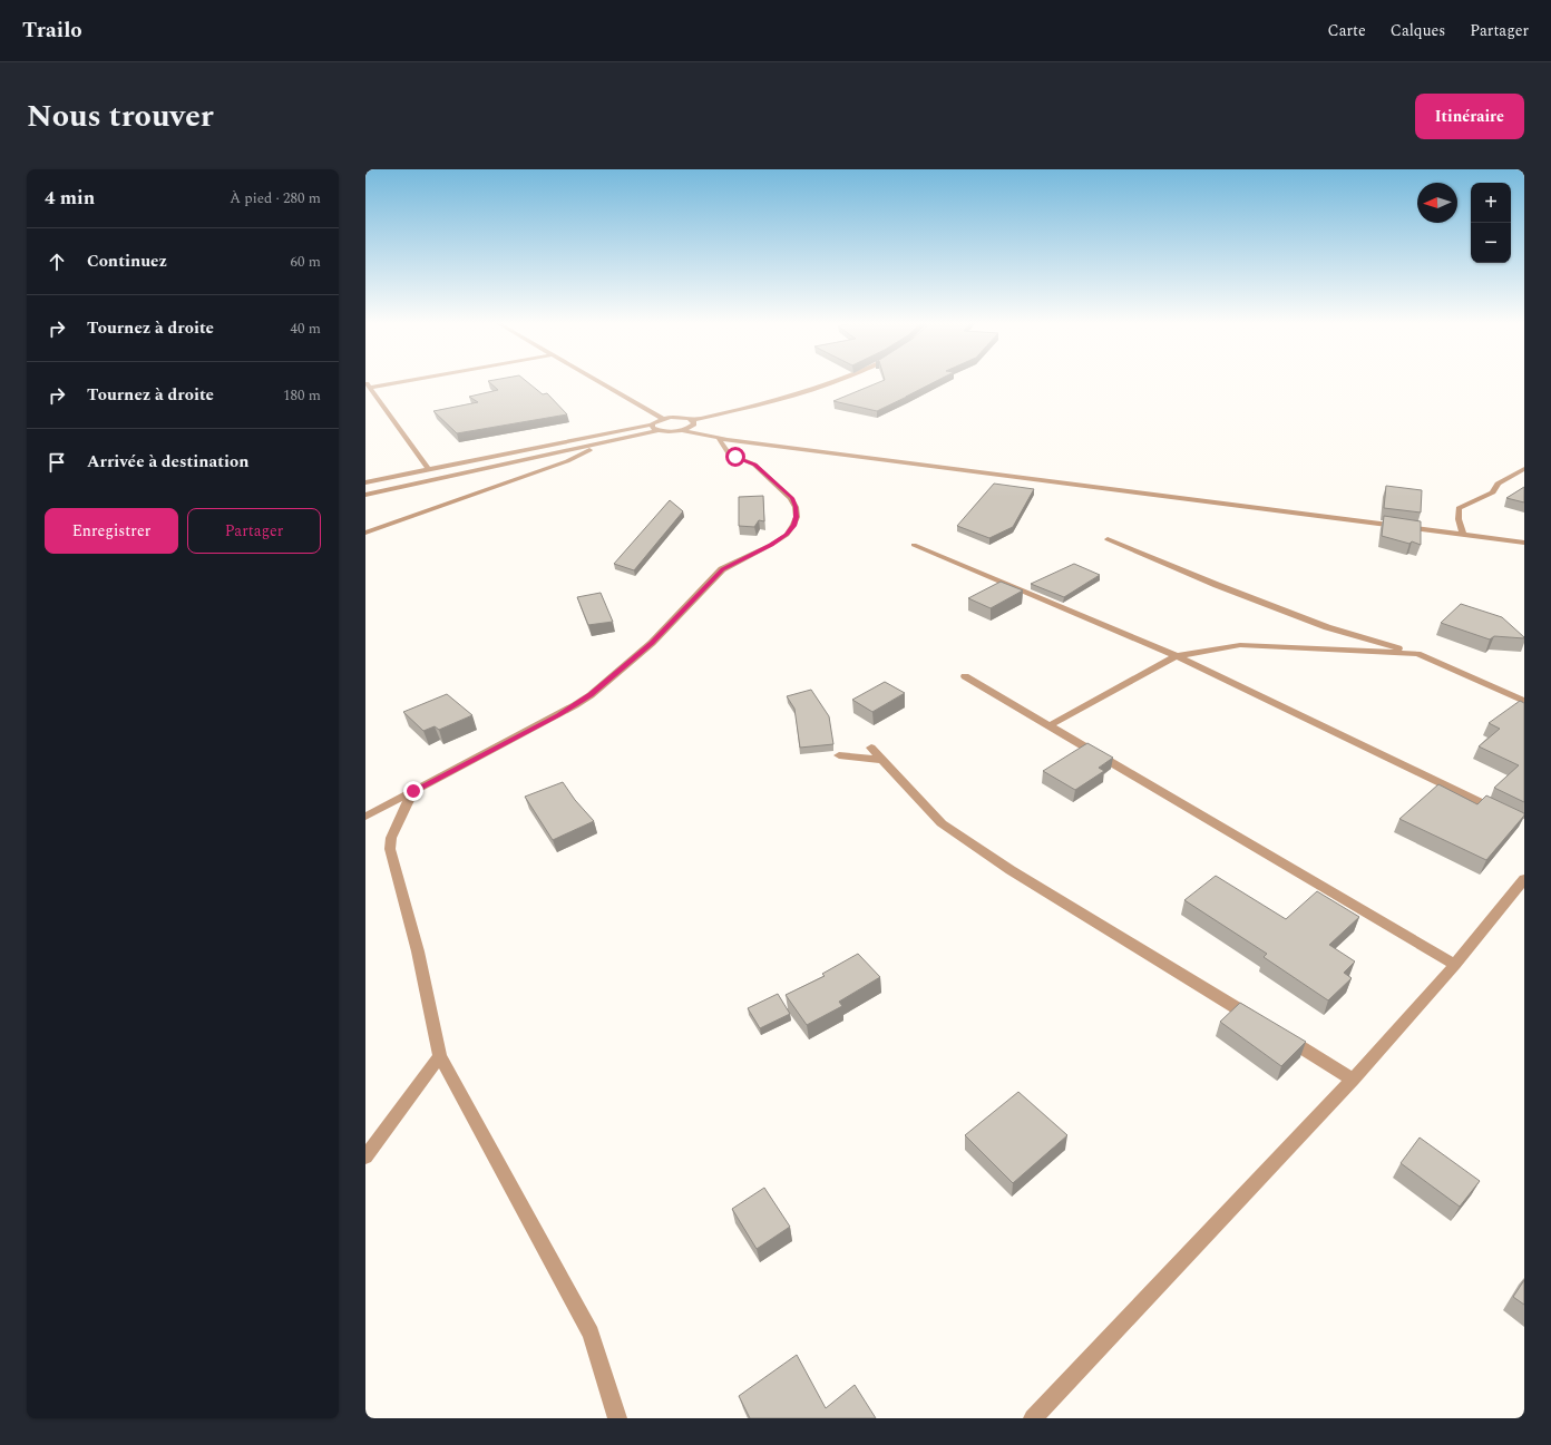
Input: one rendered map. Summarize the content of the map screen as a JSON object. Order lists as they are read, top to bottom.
{
  "north": "left",
  "page": {
    "header": "Trailo",
    "nav": ["Carte", "Calques", "Partager"],
    "title": "Nous trouver",
    "buttons": [
      "Itinéraire",
      ["Enregistrer", "Partager"]
    ],
    "heading": ["4 min", "À pied · 280 m"],
    "map_buttons": ["+", "−"],
    "list": [
      ["Continuez", "60 m"],
      ["Tournez à droite", "40 m"],
      ["Tournez à droite", "180 m"],
      "Arrivée à destination"
    ]
  }
}
